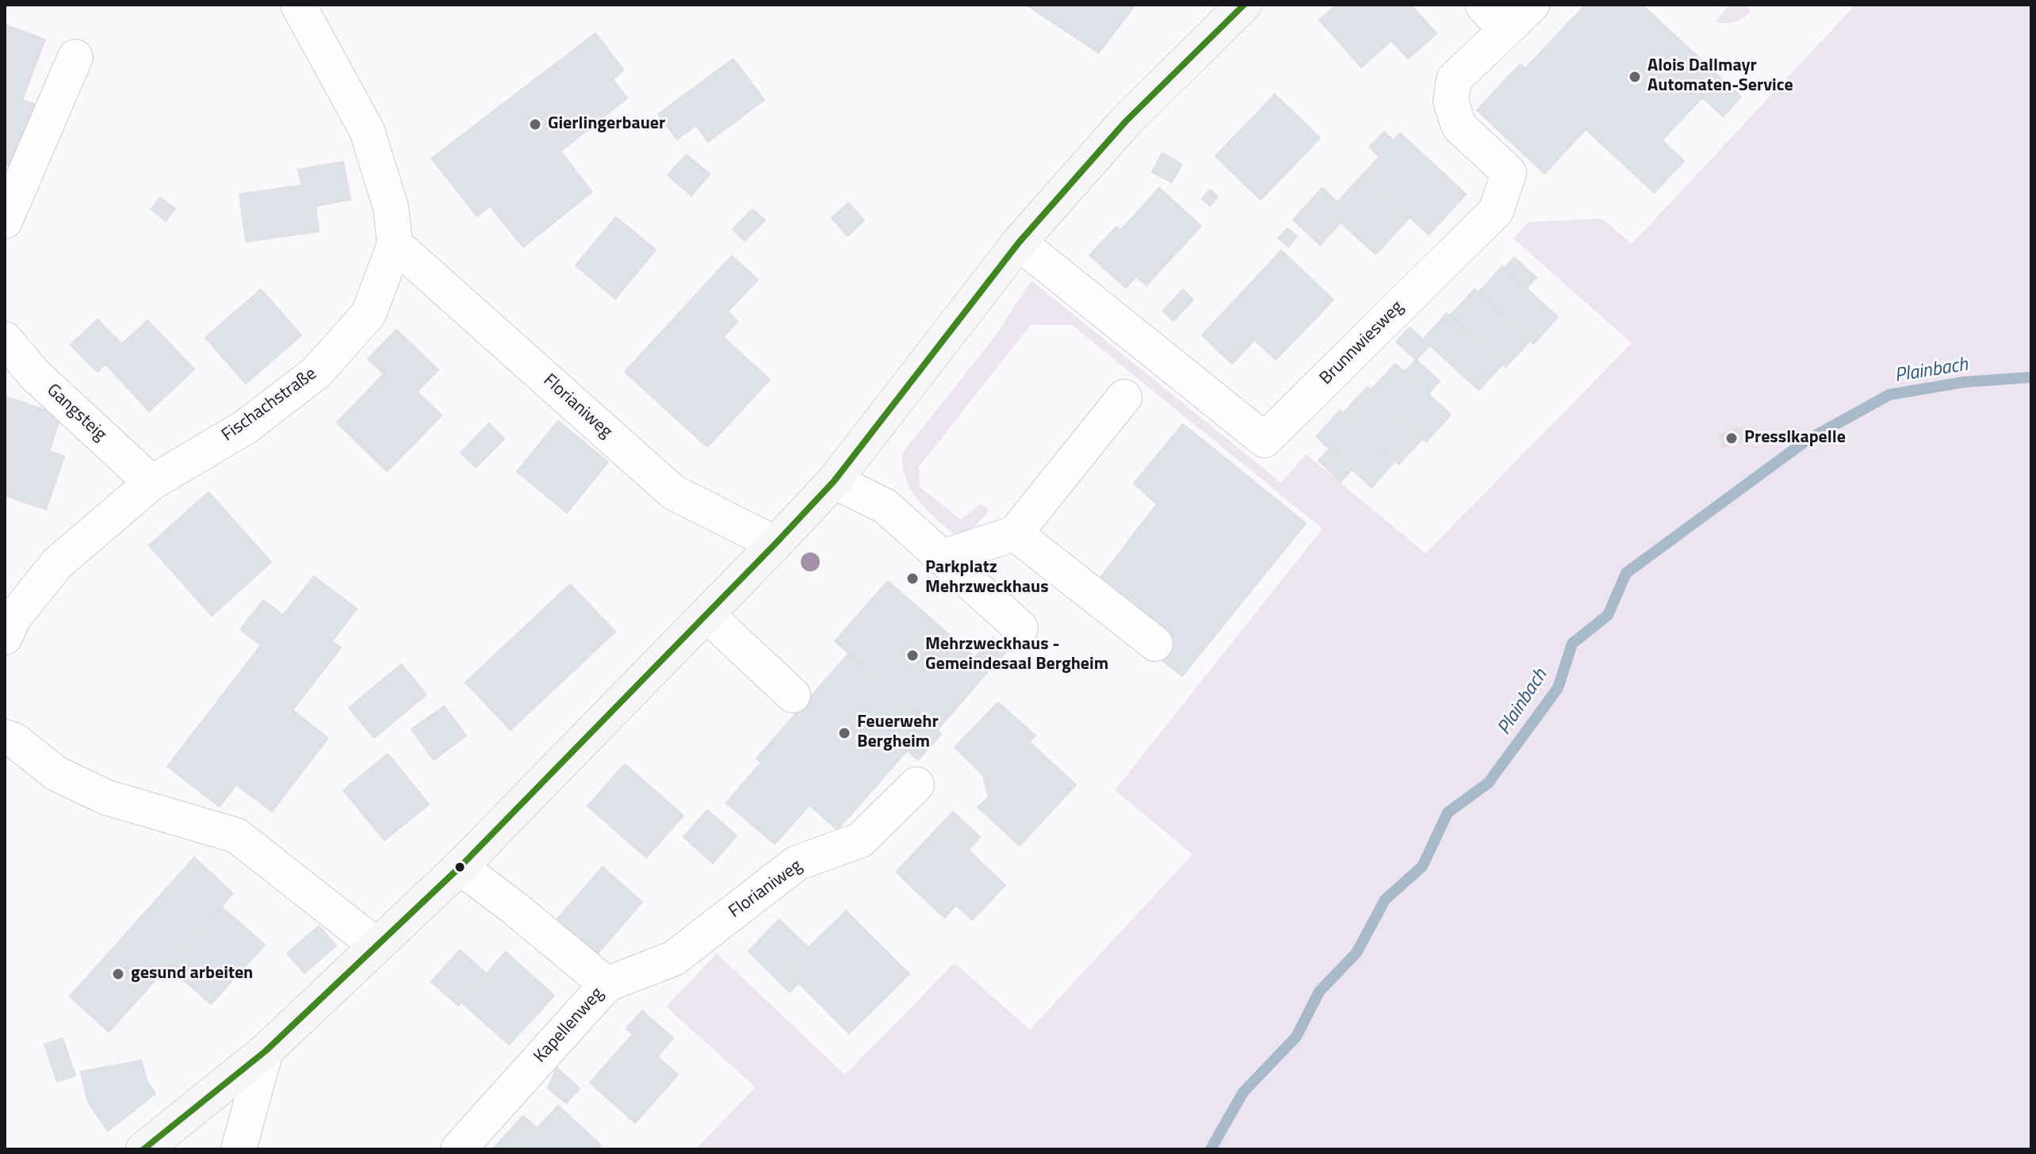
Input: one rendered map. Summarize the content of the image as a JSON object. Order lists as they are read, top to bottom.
{
  "streets": {
    "street": [
      "Brunnwiesweg",
      "Fischachstraße",
      "Florianiweg",
      "Gangsteig",
      "Kapellenweg"
    ]
  },
  "crossings": [
    ["Fischachstraße", "Florianiweg"],
    ["Fischachstraße", "Gangsteig"],
    ["Florianiweg", "Kapellenweg"]
  ],
  "water": ["Plainbach"],
  "places": [
    "Alois Dallmayr Automaten-Service",
    "Gierlingerbauer",
    "Presslkapelle",
    "Parkplatz Mehrzweckhaus",
    "Mehrzweckhaus - Gemeindesaal Bergheim",
    "Feuerwehr Bergheim",
    "gesund arbeiten"
  ]
}
